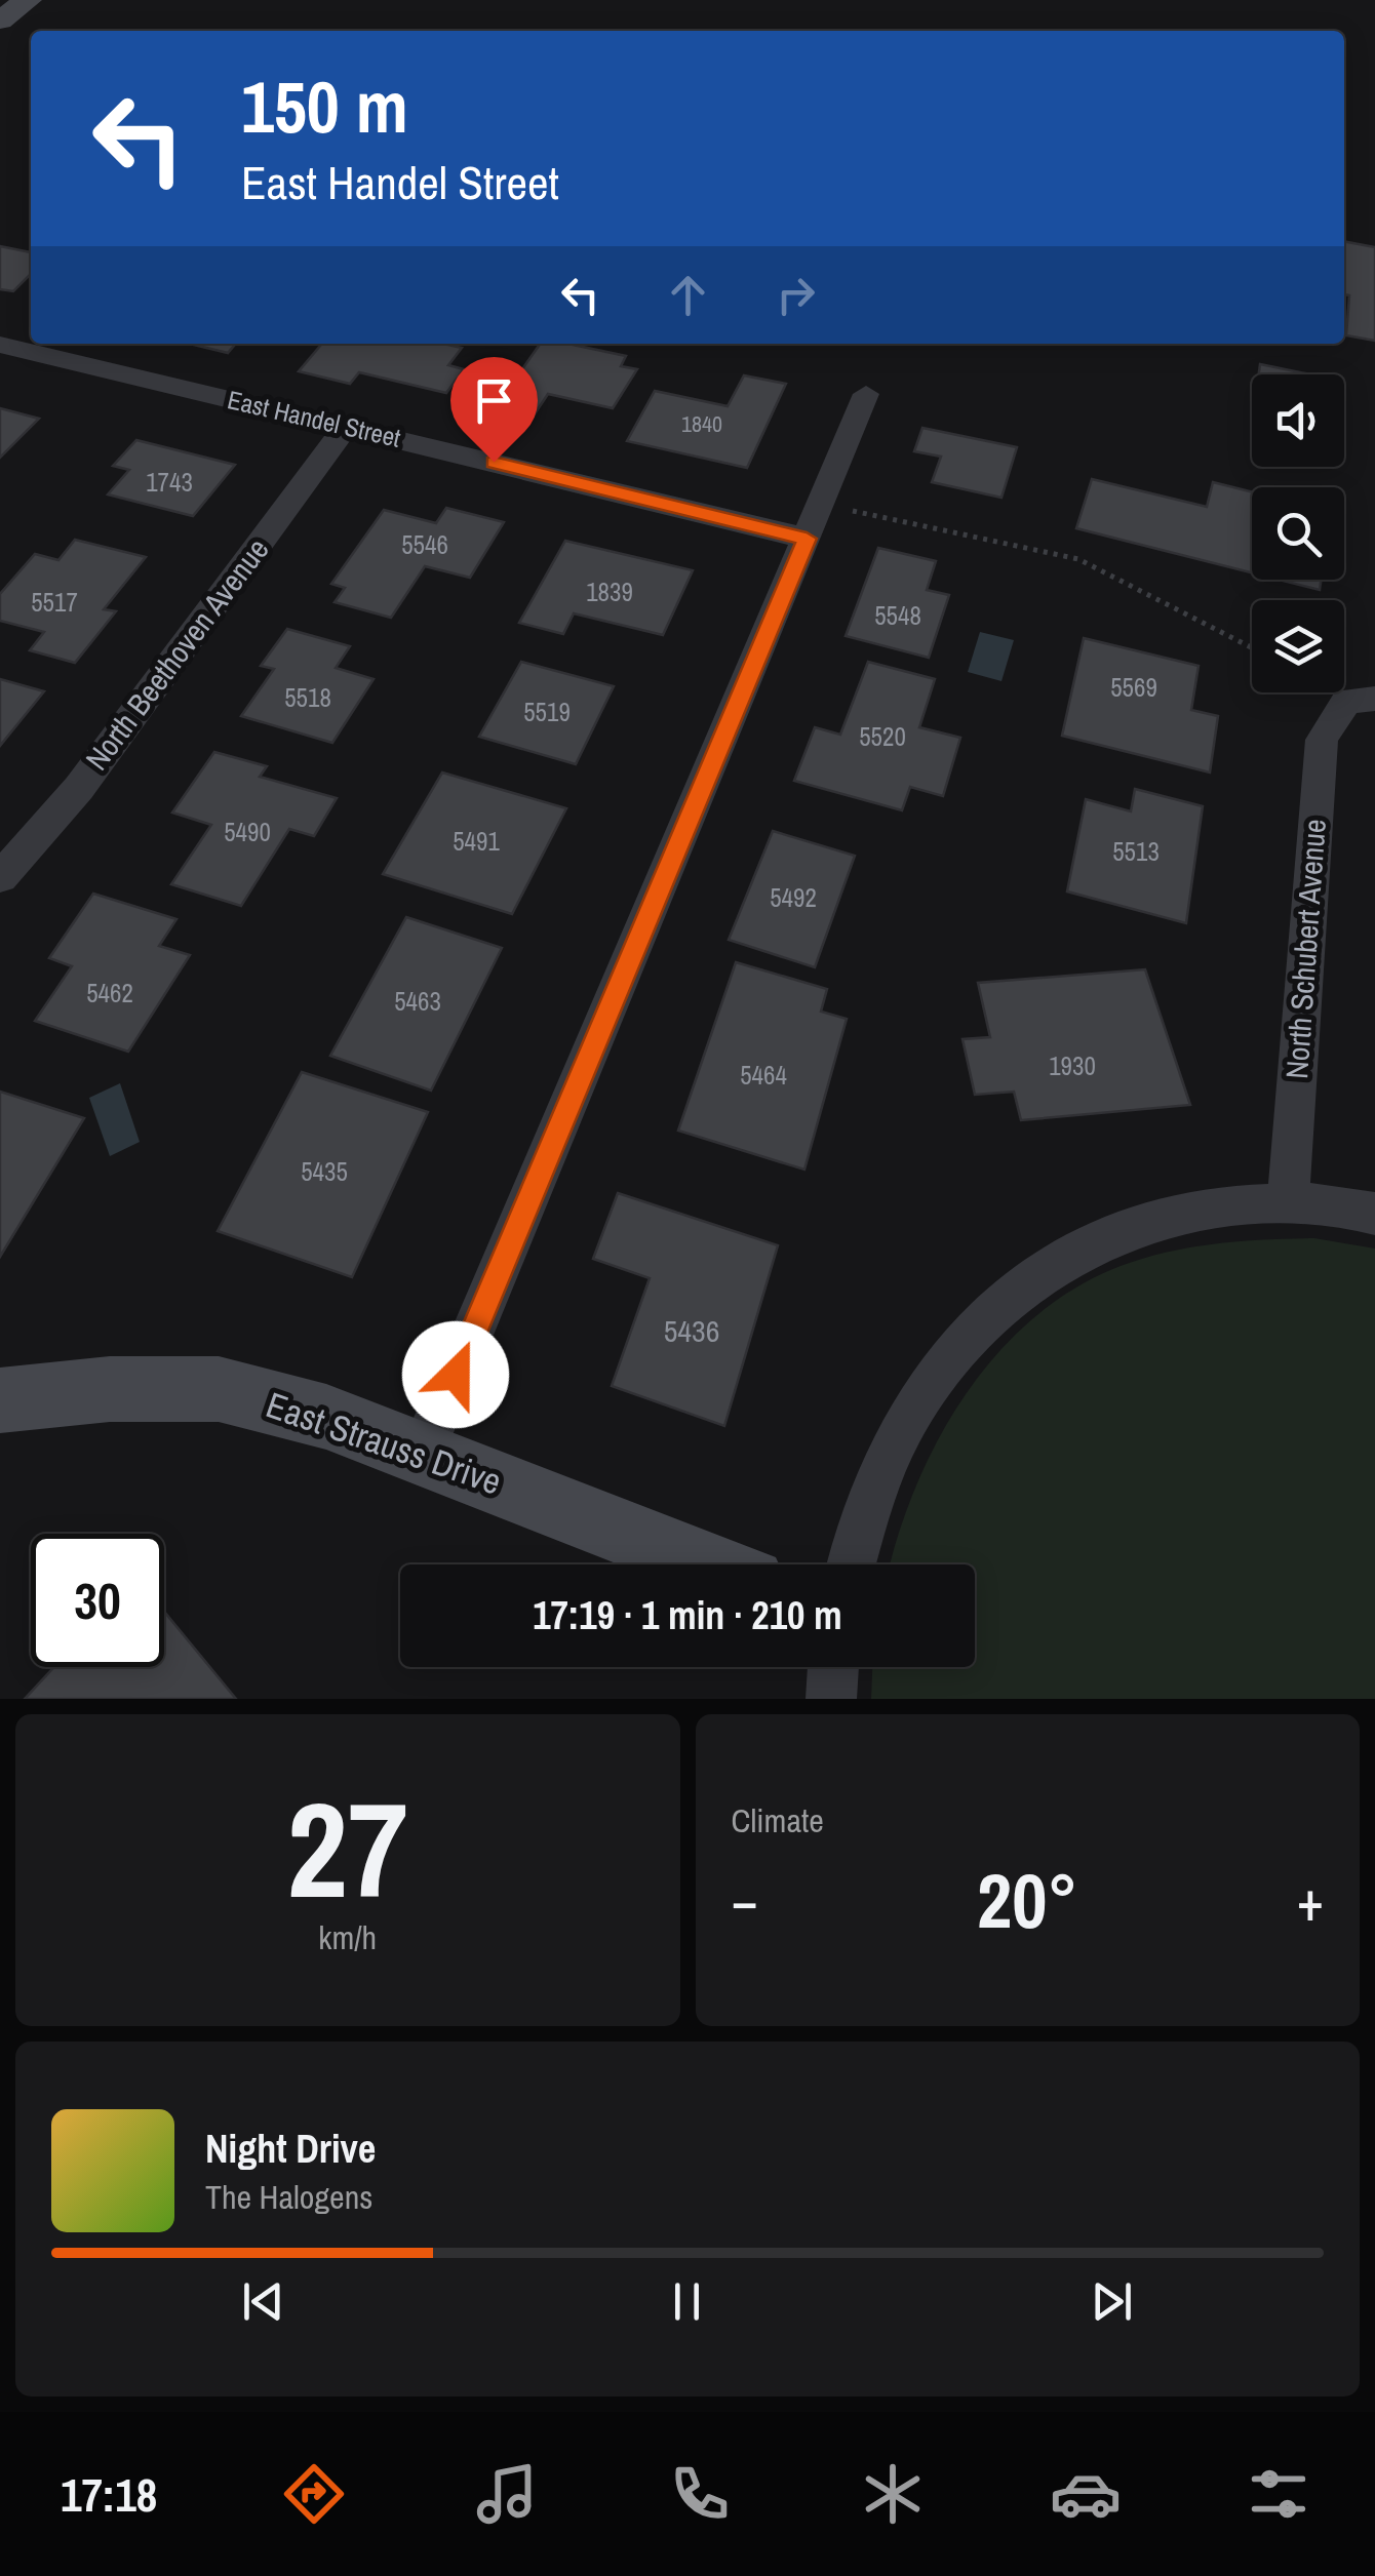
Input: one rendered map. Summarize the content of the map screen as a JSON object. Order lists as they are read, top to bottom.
{
  "streets": {
    "street": [
      "East Handel Street",
      "North Beethoven Avenue",
      "North Schubert Avenue",
      "East Strauss Drive"
    ]
  },
  "crossings": [
    ["East Handel Street", "North Beethoven Avenue"]
  ],
  "house_numbers": [
    "1840",
    "1743",
    "5546",
    "1839",
    "5517",
    "5548",
    "5569",
    "5518",
    "5519",
    "5520",
    "5490",
    "5491",
    "5513",
    "5492",
    "5462",
    "5463",
    "1930",
    "5464",
    "5435",
    "5436"
  ],
  "page": {
    "turn": ["150 m", "East Handel Street"],
    "limit": "30",
    "trip": "17:19 · 1 min · 210 m",
    "tile": [
      ["27", "km/h"],
      "Climate"
    ],
    "heat": ["−", "20°", "+"],
    "song": ["Night Drive", "The Halogens"],
    "tabs": "17:18"
  }
}
